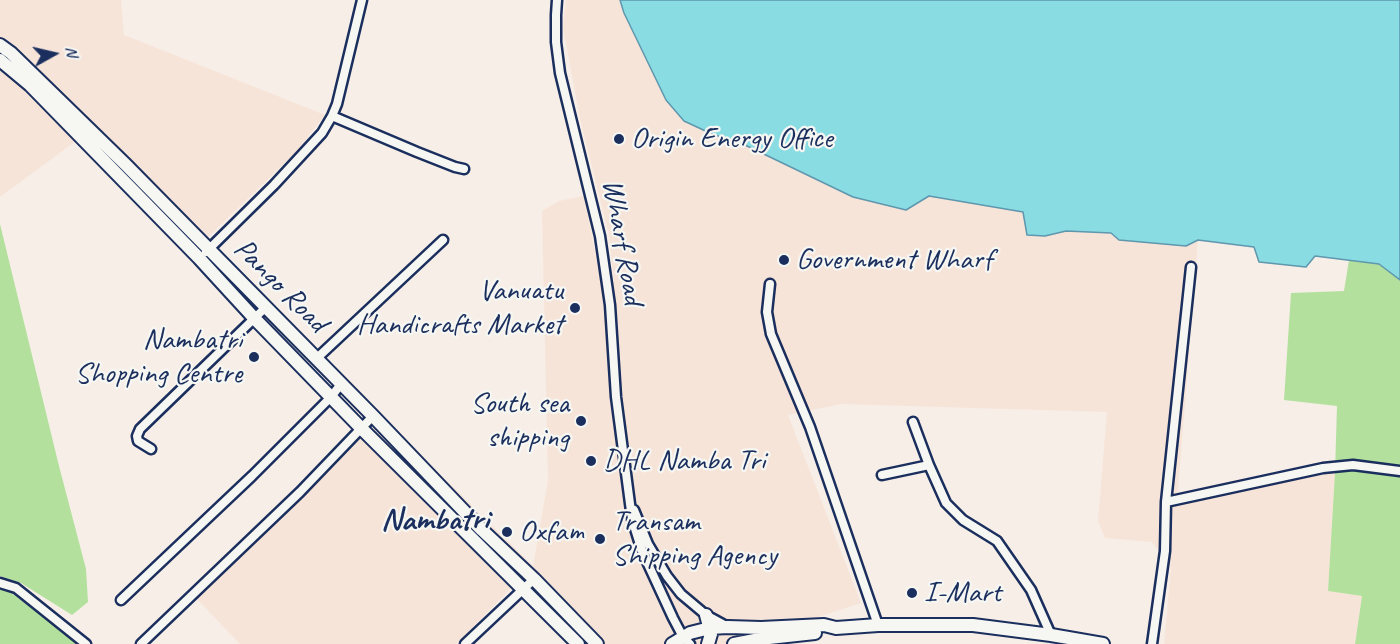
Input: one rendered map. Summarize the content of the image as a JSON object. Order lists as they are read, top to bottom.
{
  "streets": {
    "street": ["Wharf Road", "Pango Road"]
  },
  "districts": ["Nambatri"],
  "places": [
    "Origin Energy Office",
    "Government Wharf",
    "Vanuatu Handicrafts Market",
    "Nambatri Shopping Centre",
    "South sea shipping",
    "DHL Namba Tri",
    "Oxfam",
    "Transam Shipping Agency",
    "I-Mart"
  ],
  "north": "right"
}
